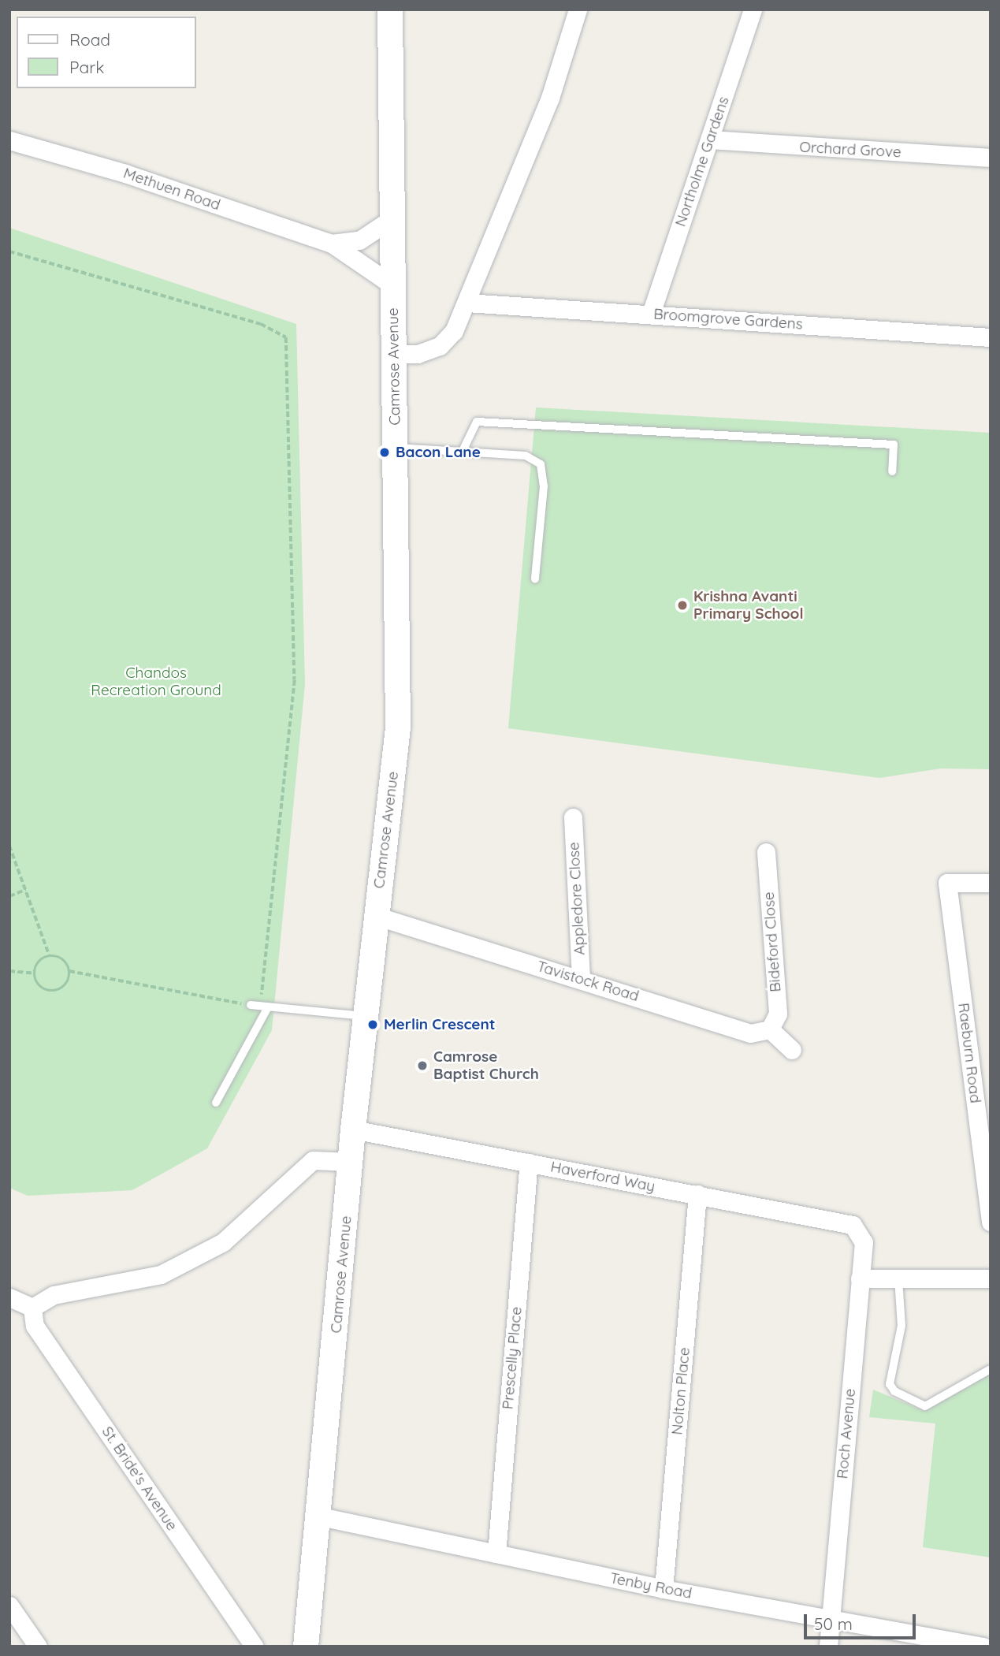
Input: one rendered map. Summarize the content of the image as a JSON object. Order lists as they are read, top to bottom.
{
  "streets": {
    "street": [
      "Orchard Grove",
      "Northolme Gardens",
      "Methuen Road",
      "Broomgrove Gardens",
      "Camrose Avenue",
      "Appledore Close",
      "Bideford Close",
      "Tavistock Road",
      "Raeburn Road",
      "Haverford Way",
      "Prescelly Place",
      "Nolton Place",
      "Roch Avenue",
      "St. Bride's Avenue",
      "Tenby Road"
    ]
  },
  "crossings": [
    ["Orchard Grove", "Northolme Gardens"],
    ["Northolme Gardens", "Broomgrove Gardens"],
    ["Methuen Road", "Camrose Avenue"],
    ["Camrose Avenue", "Tavistock Road"],
    ["Camrose Avenue", "Haverford Way"],
    ["Camrose Avenue", "Tenby Road"],
    ["Appledore Close", "Tavistock Road"],
    ["Bideford Close", "Tavistock Road"],
    ["Haverford Way", "Prescelly Place"],
    ["Haverford Way", "Nolton Place"],
    ["Haverford Way", "Roch Avenue"],
    ["Prescelly Place", "Tenby Road"],
    ["Nolton Place", "Tenby Road"],
    ["Roch Avenue", "Tenby Road"]
  ],
  "parks": ["Chandos Recreation Ground"],
  "places": [
    "Bacon Lane",
    "Krishna Avanti Primary School",
    "Merlin Crescent",
    "Camrose Baptist Church"
  ],
  "legend": ["Road", "Park"],
  "scale_bar": "50 m"
}
